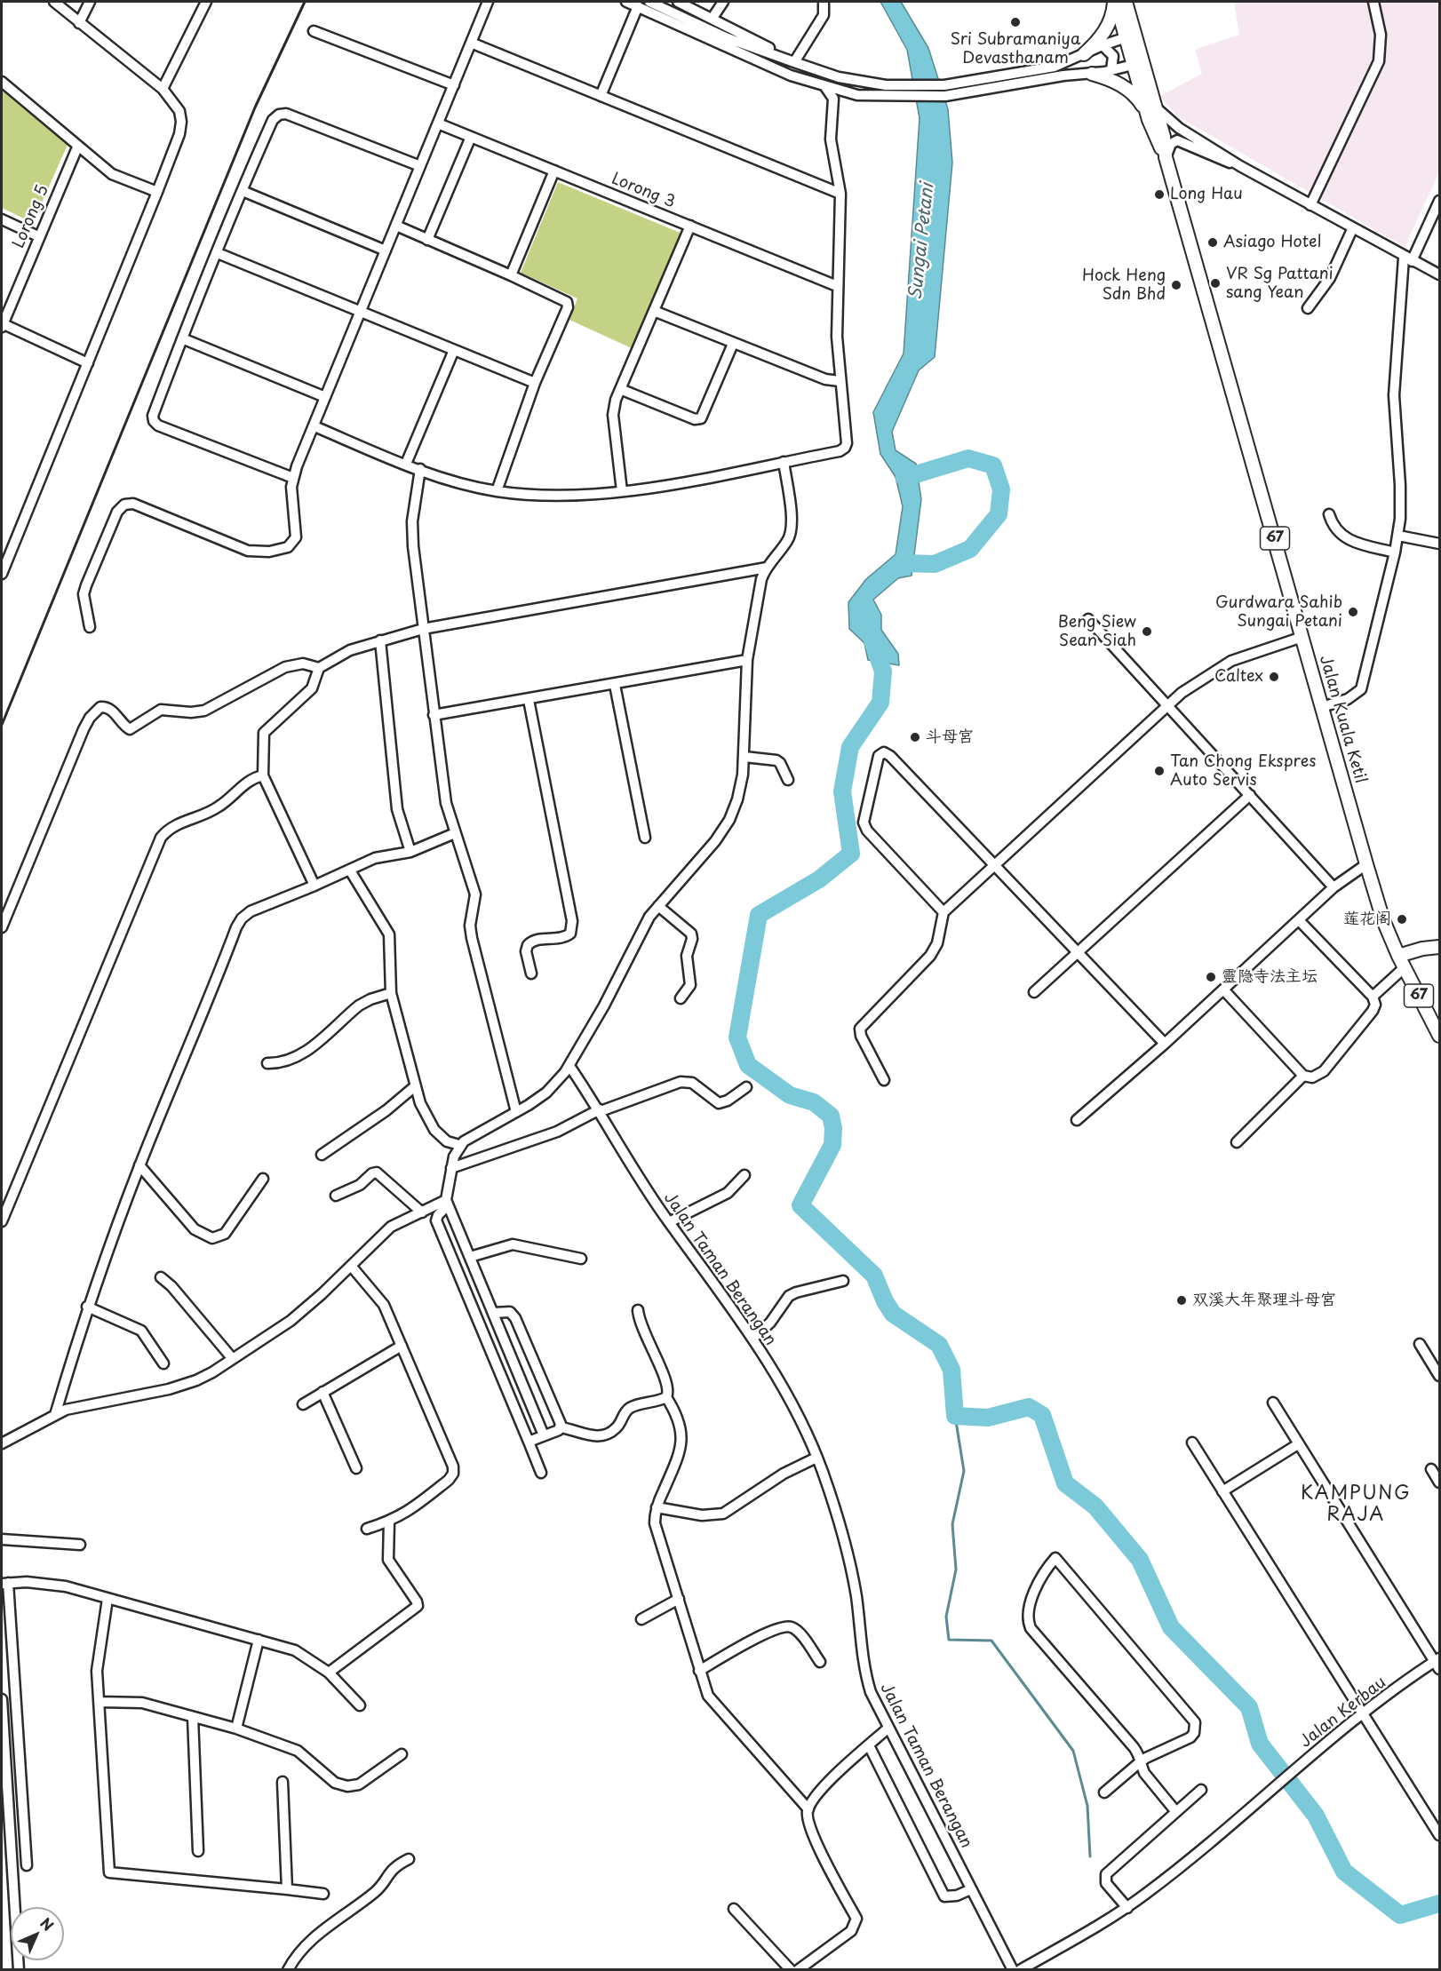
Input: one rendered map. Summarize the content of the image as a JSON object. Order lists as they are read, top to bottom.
{
  "streets": {
    "main road": ["67", "Jalan Kuala Ketil"],
    "street": [
      "Lorong 3",
      "Lorong 5",
      "Jalan Taman Berangan",
      "Jalan Kerbau"
    ]
  },
  "districts": ["KAMPUNG RAJA"],
  "water": ["Sungai Petani"],
  "places": [
    "Sri Subramaniya Devasthanam",
    "Long Hau",
    "Asiago Hotel",
    "VR Sg Pattani sang Yean",
    "Hock Heng Sdn Bhd",
    "Gurdwara Sahib Sungai Petani",
    "Beng Siew Sean Siah",
    "Caltex",
    "斗母宫",
    "Tan Chong Ekspres Auto Servis",
    "莲花阁",
    "靈隐寺法主坛",
    "双溪大年聚理斗母宫"
  ],
  "north": "top right"
}
